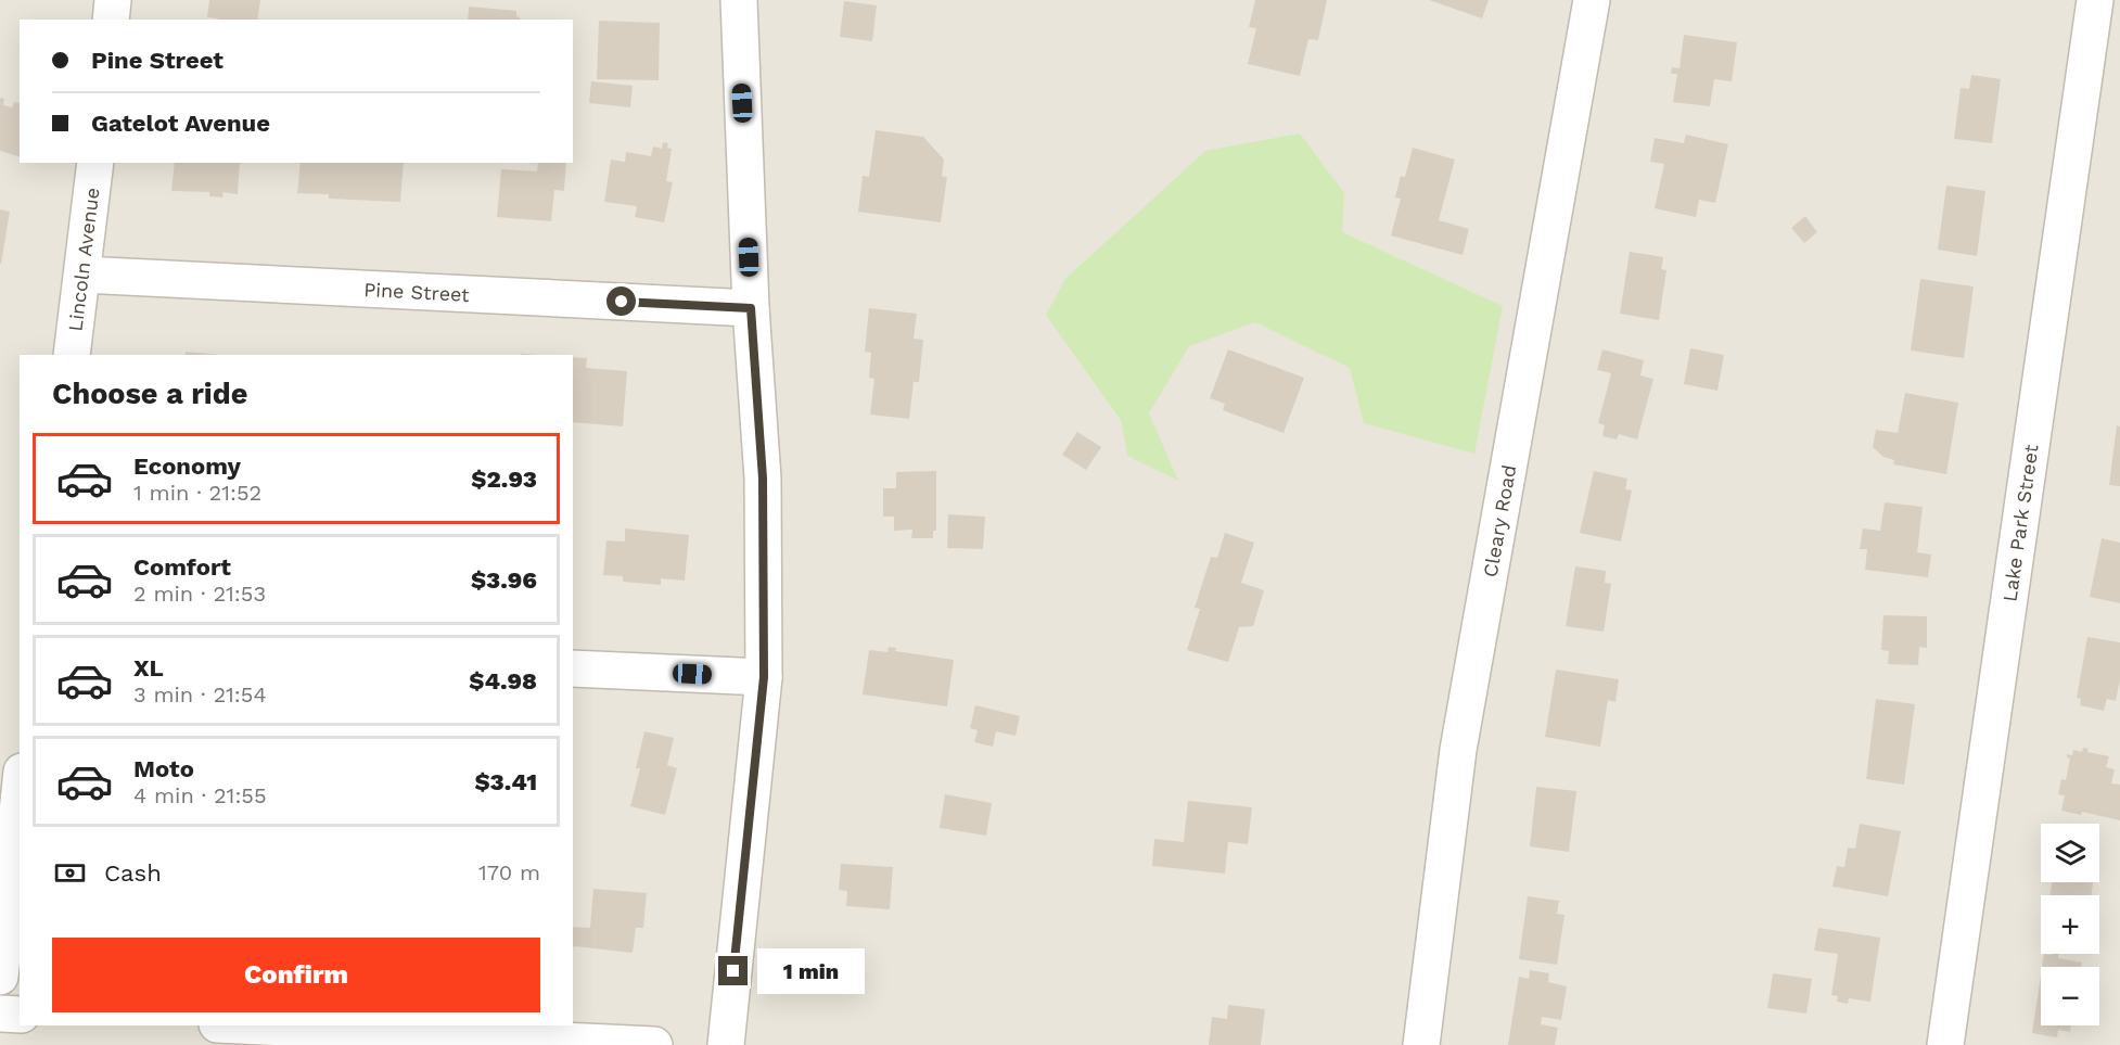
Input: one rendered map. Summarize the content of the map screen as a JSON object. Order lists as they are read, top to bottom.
{
  "streets": {
    "street": [
      "Lincoln Avenue",
      "Pine Street",
      "Cleary Road",
      "Lake Park Street"
    ]
  },
  "crossings": [
    ["Lincoln Avenue", "Pine Street"]
  ],
  "page": {
    "banner": ["Pine Street", "Gatelot Avenue"],
    "heading": "Choose a ride",
    "list": [
      {
        "name": "Economy",
        "note": "1 min · 21:52",
        "value": "$2.93"
      },
      {
        "name": "Comfort",
        "note": "2 min · 21:53",
        "value": "$3.96"
      },
      {
        "name": "XL",
        "note": "3 min · 21:54",
        "value": "$4.98"
      },
      {
        "name": "Moto",
        "note": "4 min · 21:55",
        "value": "$3.41"
      }
    ],
    "map_buttons": ["+", "−"],
    "pay": ["Cash", "170 m"],
    "buttons": "Confirm",
    "bubble": "1 min"
  }
}
